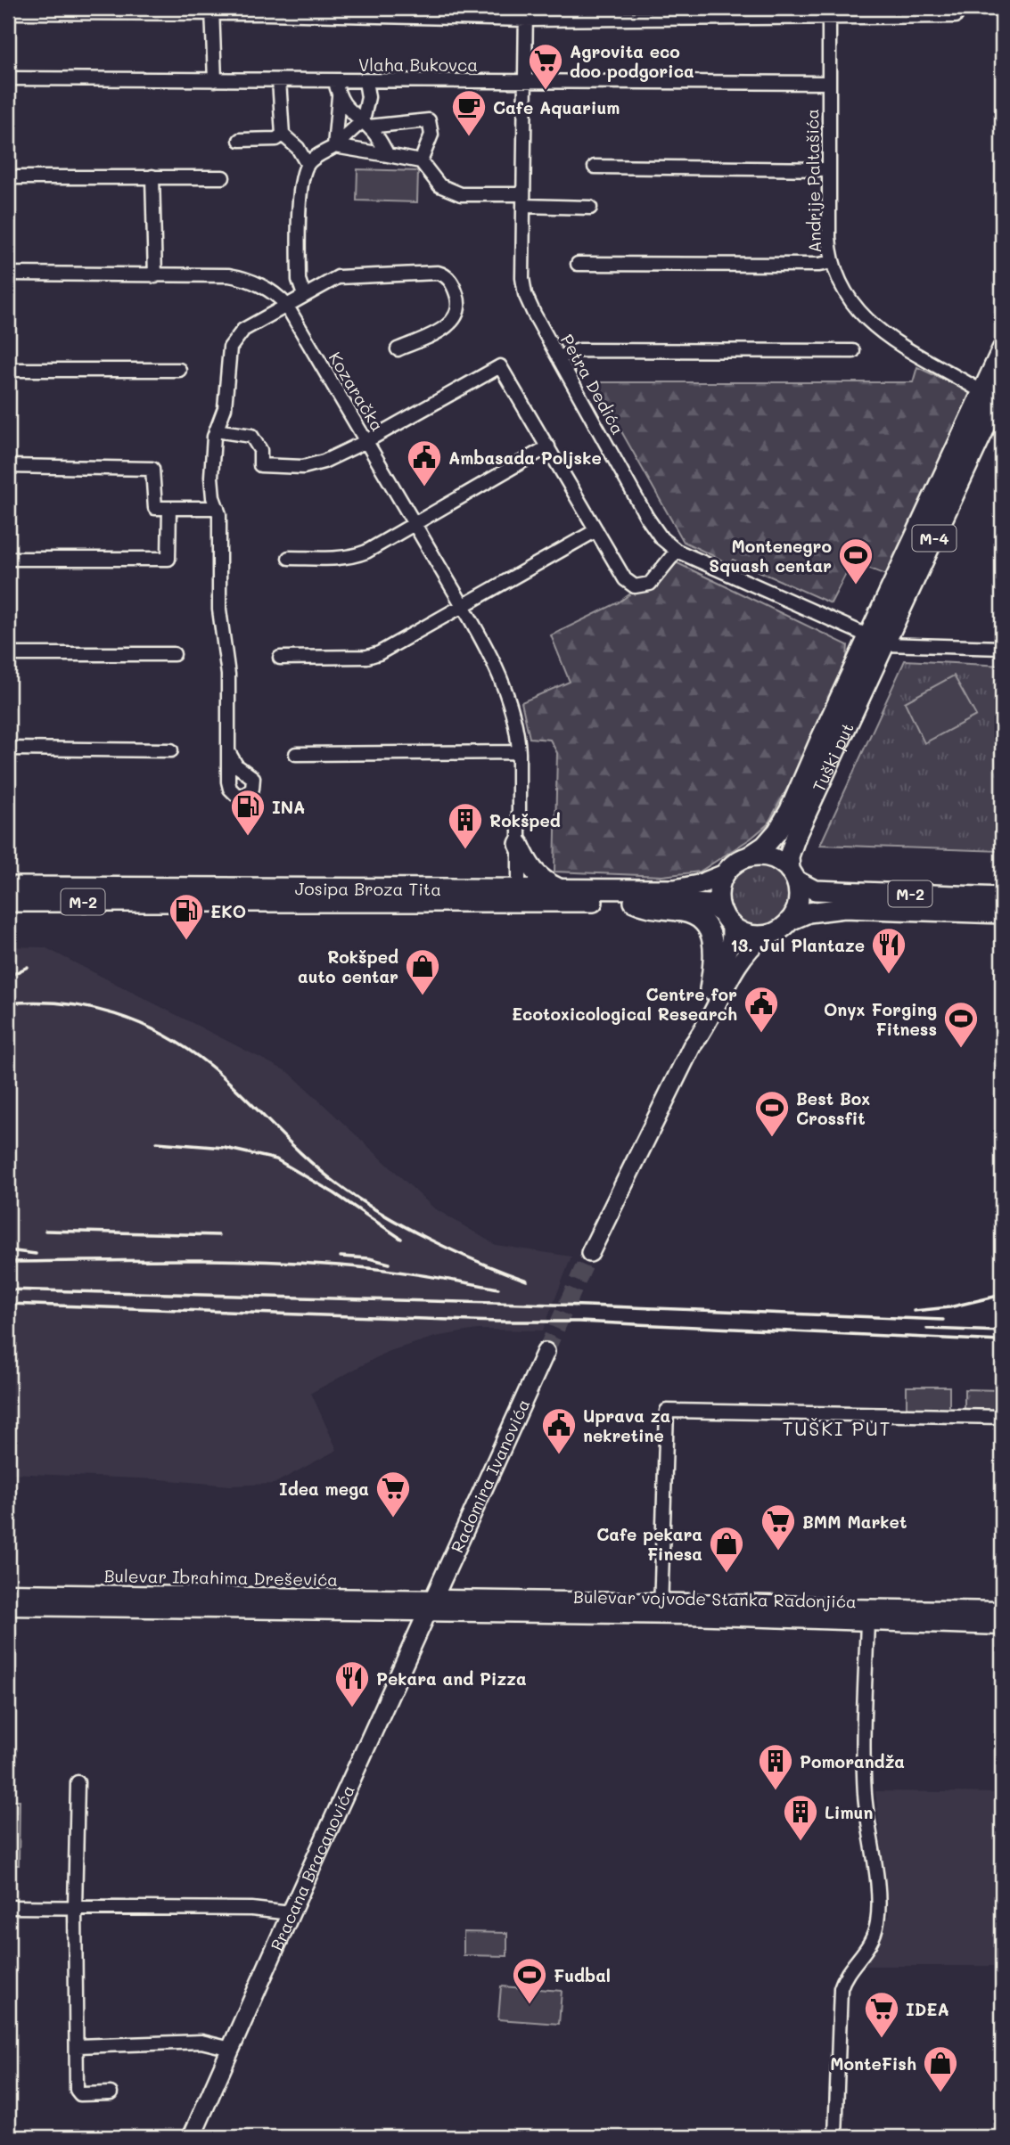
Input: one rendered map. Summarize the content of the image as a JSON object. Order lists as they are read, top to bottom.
{
  "streets": {
    "main road": [
      "M-4",
      "Tuški put",
      "Josipa Broza Tita",
      "M-2",
      "Radomira Ivanovića",
      "Bracana Bracanovića"
    ],
    "street": [
      "Vlaha Bukovca",
      "Andrije Paltašića",
      "Petra Dedića",
      "Kozaračka",
      "Bulevar Ibrahima Dreševića",
      "Bulevar vojvode Stanka Radonjića"
    ]
  },
  "crossings": [
    ["Vlaha Bukovca", "Andrije Paltašića"],
    ["Vlaha Bukovca", "Petra Dedića"],
    ["Andrije Paltašića", "M-4"],
    ["Petra Dedića", "M-4"],
    ["Petra Dedića", "Tuški put"],
    ["Kozaračka", "Josipa Broza Tita"],
    ["M-4", "Tuški put"],
    ["Tuški put", "Josipa Broza Tita"],
    ["Tuški put", "M-2"],
    ["Josipa Broza Tita", "M-2"],
    ["Radomira Ivanovića", "Bulevar Ibrahima Dreševića"],
    ["Radomira Ivanovića", "Bulevar vojvode Stanka Radonjića"],
    ["Radomira Ivanovića", "Bracana Bracanovića"],
    ["Bulevar Ibrahima Dreševića", "Bulevar vojvode Stanka Radonjića"],
    ["Bulevar Ibrahima Dreševića", "Bracana Bracanovića"],
    ["Bulevar vojvode Stanka Radonjića", "Bracana Bracanovića"]
  ],
  "districts": ["TUŠKI PUT"],
  "places": {
    "supermarket": [
      "Agrovita eco doo podgorica",
      "Idea mega",
      "BMM Market",
      "IDEA"
    ],
    "cafe": ["Cafe Aquarium"],
    "public building": ["Ambasada Poljske", "Centre for Ecotoxicological Research", "Uprava za nekretine"],
    "sports": [
      "Montenegro Squash centar",
      "Onyx Forging Fitness",
      "Best Box Crossfit",
      "Fudbal"
    ],
    "fuel station": ["INA", "EKO"],
    "building": ["Rokšped", "Pomorandža", "Limun"],
    "restaurant": ["13. Jul Plantaze", "Pekara and Pizza"],
    "shop": ["Rokšped auto centar", "Cafe pekara Finesa", "MonteFish"]
  }
}
